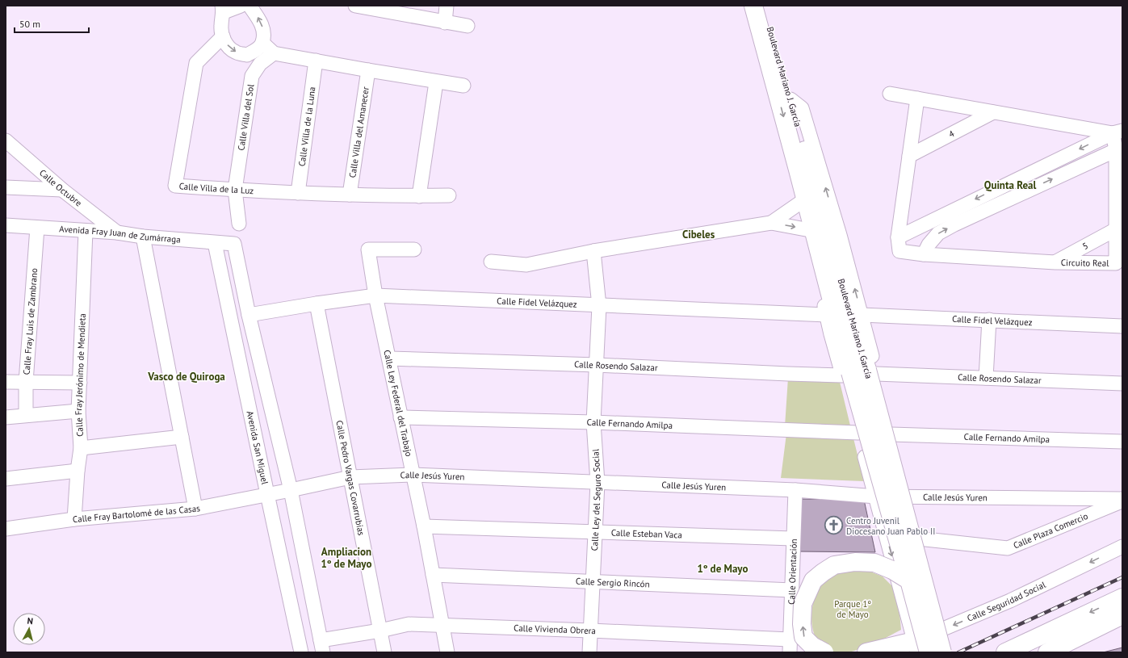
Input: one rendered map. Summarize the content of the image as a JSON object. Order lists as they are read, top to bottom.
{
  "streets": {
    "main road": ["Boulevard Mariano J. García"],
    "street": [
      "Calle Villa del Sol",
      "Calle Villa de la Luna",
      "Calle Villa del Amanecer",
      "4",
      "Calle Octubre",
      "Calle Villa de la Luz",
      "Avenida Fray Juan de Zumárraga",
      "5",
      "Circuito Real",
      "Calle Fidel Velázquez",
      "Calle Fray Luis de Zambrano",
      "Calle Rosendo Salazar",
      "Calle Fray Jerónimo de Mendieta",
      "Calle Ley Federal del Trabajo",
      "Calle Fernando Amilpa",
      "Avenida San Miguel",
      "Calle Jesús Yuren",
      "Calle Pedro Vargas Covarrubias",
      "Calle Ley del Seguro Social",
      "Calle Fray Bartolomé de las Casas",
      "Calle Plaza Comercio",
      "Calle Esteban Vaca",
      "Calle Orientación",
      "Calle Sergio Rincón",
      "Calle Seguridad Social",
      "Calle Vivienda Obrera"
    ]
  },
  "crossings": [
    ["Boulevard Mariano J. García", "Calle Rosendo Salazar"],
    ["Calle Villa del Sol", "Calle Villa de la Luz"],
    ["Calle Villa de la Luna", "Calle Villa de la Luz"],
    ["Calle Villa del Amanecer", "Calle Villa de la Luz"],
    ["4", "Circuito Real"],
    ["Calle Octubre", "Avenida Fray Juan de Zumárraga"],
    ["Avenida Fray Juan de Zumárraga", "Calle Fidel Velázquez"],
    ["Avenida Fray Juan de Zumárraga", "Calle Fray Luis de Zambrano"],
    ["Avenida Fray Juan de Zumárraga", "Calle Fray Jerónimo de Mendieta"],
    ["Avenida Fray Juan de Zumárraga", "Avenida San Miguel"],
    ["5", "Circuito Real"],
    ["Calle Fidel Velázquez", "Calle Ley Federal del Trabajo"],
    ["Calle Fidel Velázquez", "Calle Pedro Vargas Covarrubias"],
    ["Calle Fidel Velázquez", "Calle Ley del Seguro Social"],
    ["Calle Rosendo Salazar", "Calle Ley Federal del Trabajo"],
    ["Calle Rosendo Salazar", "Calle Ley del Seguro Social"],
    ["Calle Fray Jerónimo de Mendieta", "Calle Fray Bartolomé de las Casas"],
    ["Calle Ley Federal del Trabajo", "Calle Fernando Amilpa"],
    ["Calle Ley Federal del Trabajo", "Calle Jesús Yuren"],
    ["Calle Ley Federal del Trabajo", "Calle Esteban Vaca"],
    ["Calle Ley Federal del Trabajo", "Calle Sergio Rincón"],
    ["Calle Ley Federal del Trabajo", "Calle Vivienda Obrera"],
    ["Calle Fernando Amilpa", "Calle Ley del Seguro Social"],
    ["Avenida San Miguel", "Calle Jesús Yuren"],
    ["Avenida San Miguel", "Calle Fray Bartolomé de las Casas"],
    ["Calle Jesús Yuren", "Calle Pedro Vargas Covarrubias"],
    ["Calle Jesús Yuren", "Calle Ley del Seguro Social"],
    ["Calle Jesús Yuren", "Calle Fray Bartolomé de las Casas"],
    ["Calle Jesús Yuren", "Calle Plaza Comercio"],
    ["Calle Jesús Yuren", "Calle Orientación"],
    ["Calle Pedro Vargas Covarrubias", "Calle Vivienda Obrera"],
    ["Calle Ley del Seguro Social", "Calle Esteban Vaca"],
    ["Calle Ley del Seguro Social", "Calle Sergio Rincón"],
    ["Calle Ley del Seguro Social", "Calle Vivienda Obrera"],
    ["Calle Esteban Vaca", "Calle Orientación"],
    ["Calle Orientación", "Calle Sergio Rincón"],
    ["Calle Orientación", "Calle Vivienda Obrera"]
  ],
  "one_way": ["Calle Seguridad Social"],
  "districts": [
    "Quinta Real",
    "Cibeles",
    "Vasco de Quiroga",
    "Ampliacion 1º de Mayo",
    "1º de Mayo"
  ],
  "parks": ["Parque 1º de Mayo"],
  "places": {
    "church": ["Centro Juvenil Diocesano Juan Pablo II"]
  },
  "scale_bar": "50 m",
  "north": "top"
}
